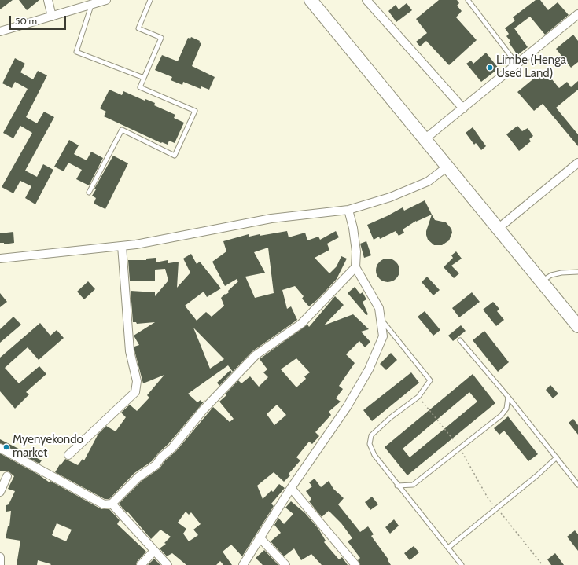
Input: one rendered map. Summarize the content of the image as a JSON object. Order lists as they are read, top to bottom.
{
  "places": ["Limbe (Henga Used Land)", "Myenyekondo market"],
  "scale_bar": "50 m"
}
